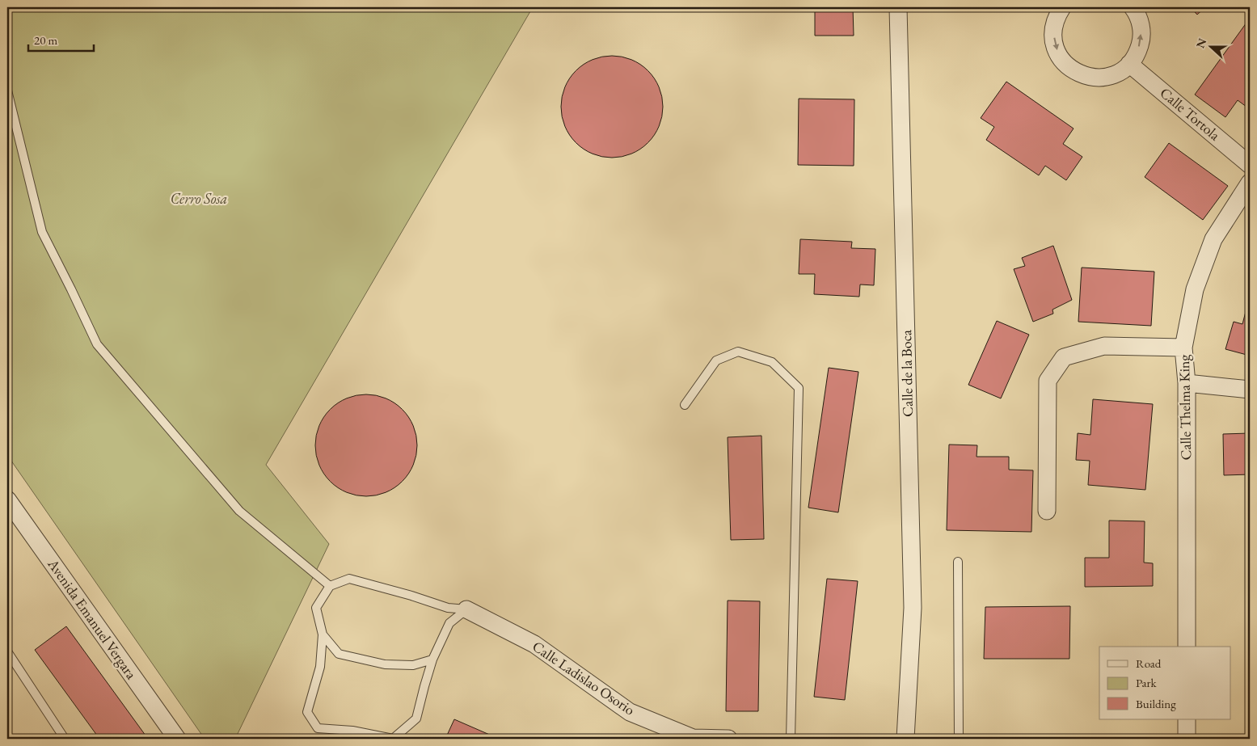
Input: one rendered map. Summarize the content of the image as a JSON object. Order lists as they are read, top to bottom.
{
  "streets": {
    "street": [
      "Calle Tortola",
      "Calle de la Boca",
      "Calle Thelma King",
      "Avenida Emanuel Vergara",
      "Calle Ladislao Osorio"
    ]
  },
  "parks": ["Cerro Sosa"],
  "legend": ["Road", "Park", "Building"],
  "scale_bar": "20 m",
  "north": "left"
}
